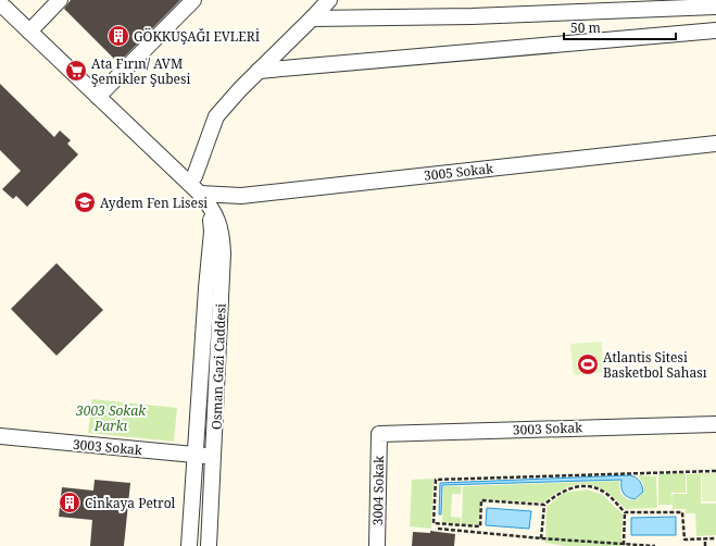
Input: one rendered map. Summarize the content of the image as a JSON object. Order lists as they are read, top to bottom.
{
  "streets": {
    "street": [
      "3005 Sokak",
      "Osman Gazi Caddesi",
      "3003 Sokak",
      "3004 Sokak"
    ]
  },
  "crossings": [
    ["3005 Sokak", "Osman Gazi Caddesi"],
    ["Osman Gazi Caddesi", "3003 Sokak"],
    ["3003 Sokak", "3004 Sokak"]
  ],
  "parks": ["3003 Sokak Parkı"],
  "places": {
    "building": ["GÖKKUŞAĞI EVLERİ", "Cinkaya Petrol"],
    "supermarket": ["Ata Fırın/ AVM Şemikler Şubesi"],
    "school or university": ["Aydem Fen Lisesi"],
    "sports": ["Atlantis Sitesi Basketbol Sahası"]
  },
  "scale_bar": "50 m"
}
